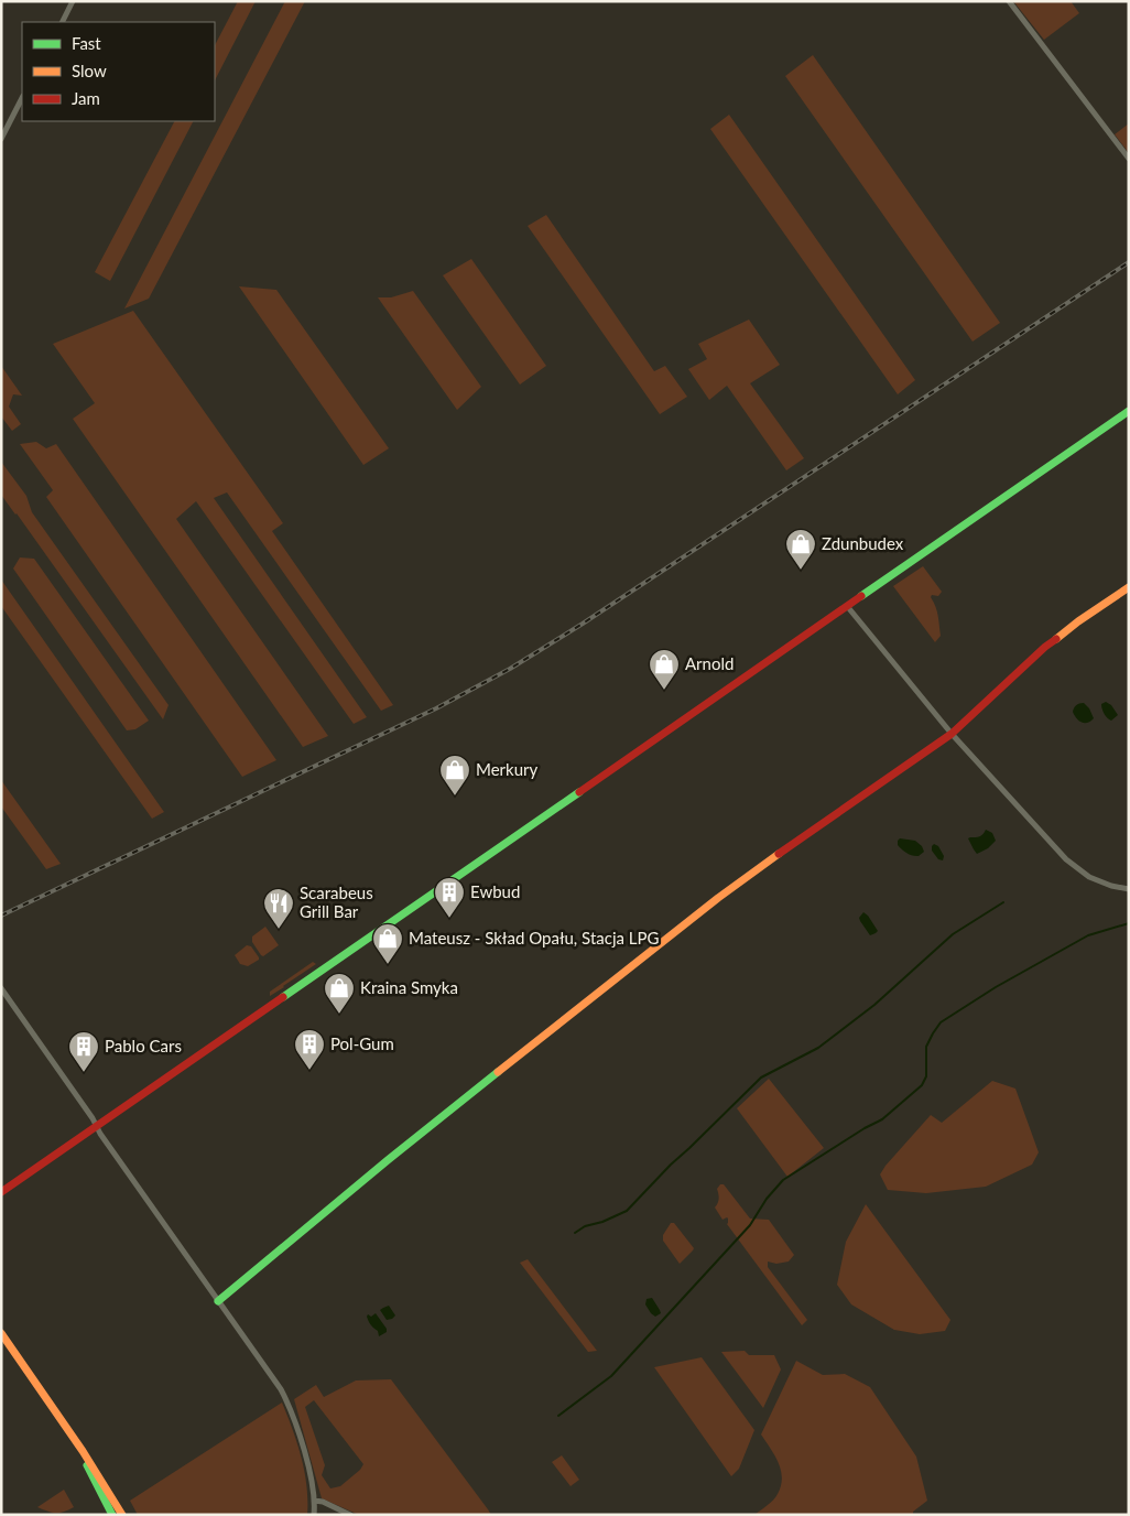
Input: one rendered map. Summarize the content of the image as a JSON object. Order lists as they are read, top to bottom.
{
  "places": {
    "shop": [
      "Zdunbudex",
      "Arnold",
      "Merkury",
      "Mateusz - Skład Opału, Stacja LPG",
      "Kraina Smyka"
    ],
    "building": ["Ewbud", "Pol-Gum", "Pablo Cars"],
    "restaurant": ["Scarabeus Grill Bar"]
  },
  "legend": ["Fast", "Slow", "Jam"]
}
